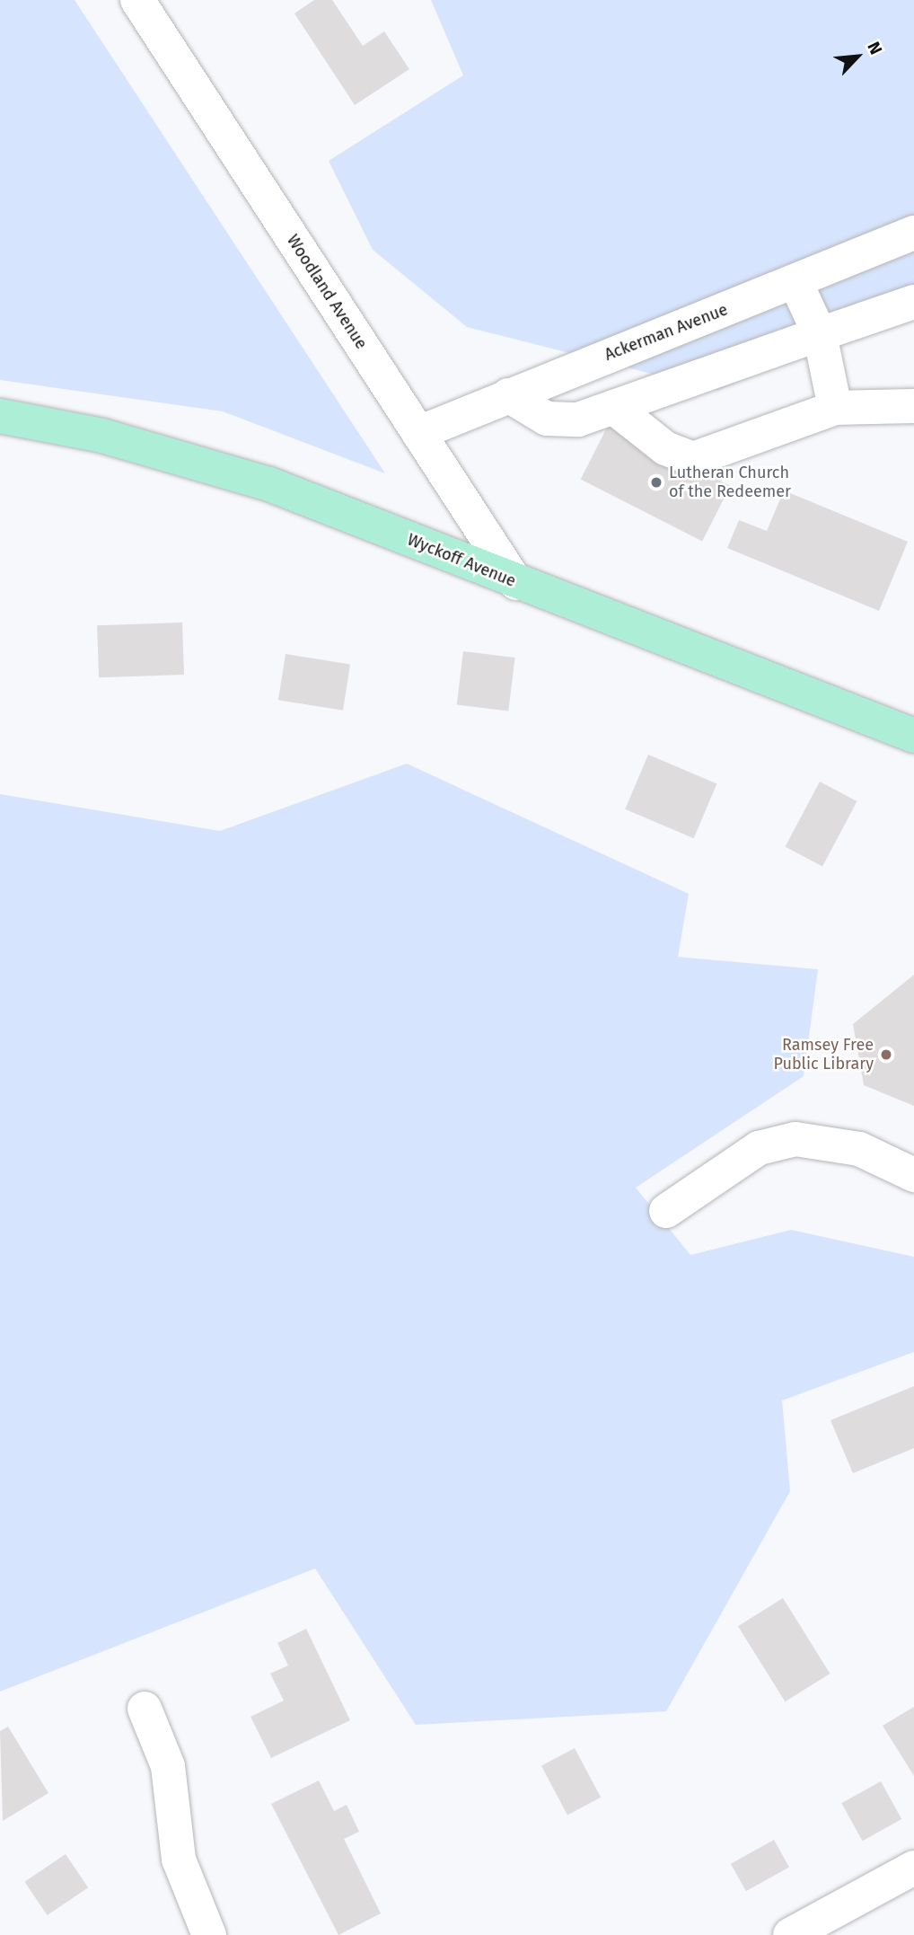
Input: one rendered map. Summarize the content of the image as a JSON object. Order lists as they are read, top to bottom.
{
  "streets": {
    "main road": ["Wyckoff Avenue"],
    "street": ["Woodland Avenue", "Ackerman Avenue"]
  },
  "crossings": [
    ["Woodland Avenue", "Ackerman Avenue"],
    ["Woodland Avenue", "Wyckoff Avenue"]
  ],
  "places": ["Lutheran Church of the Redeemer", "Ramsey Free Public Library"],
  "north": "top right"
}
